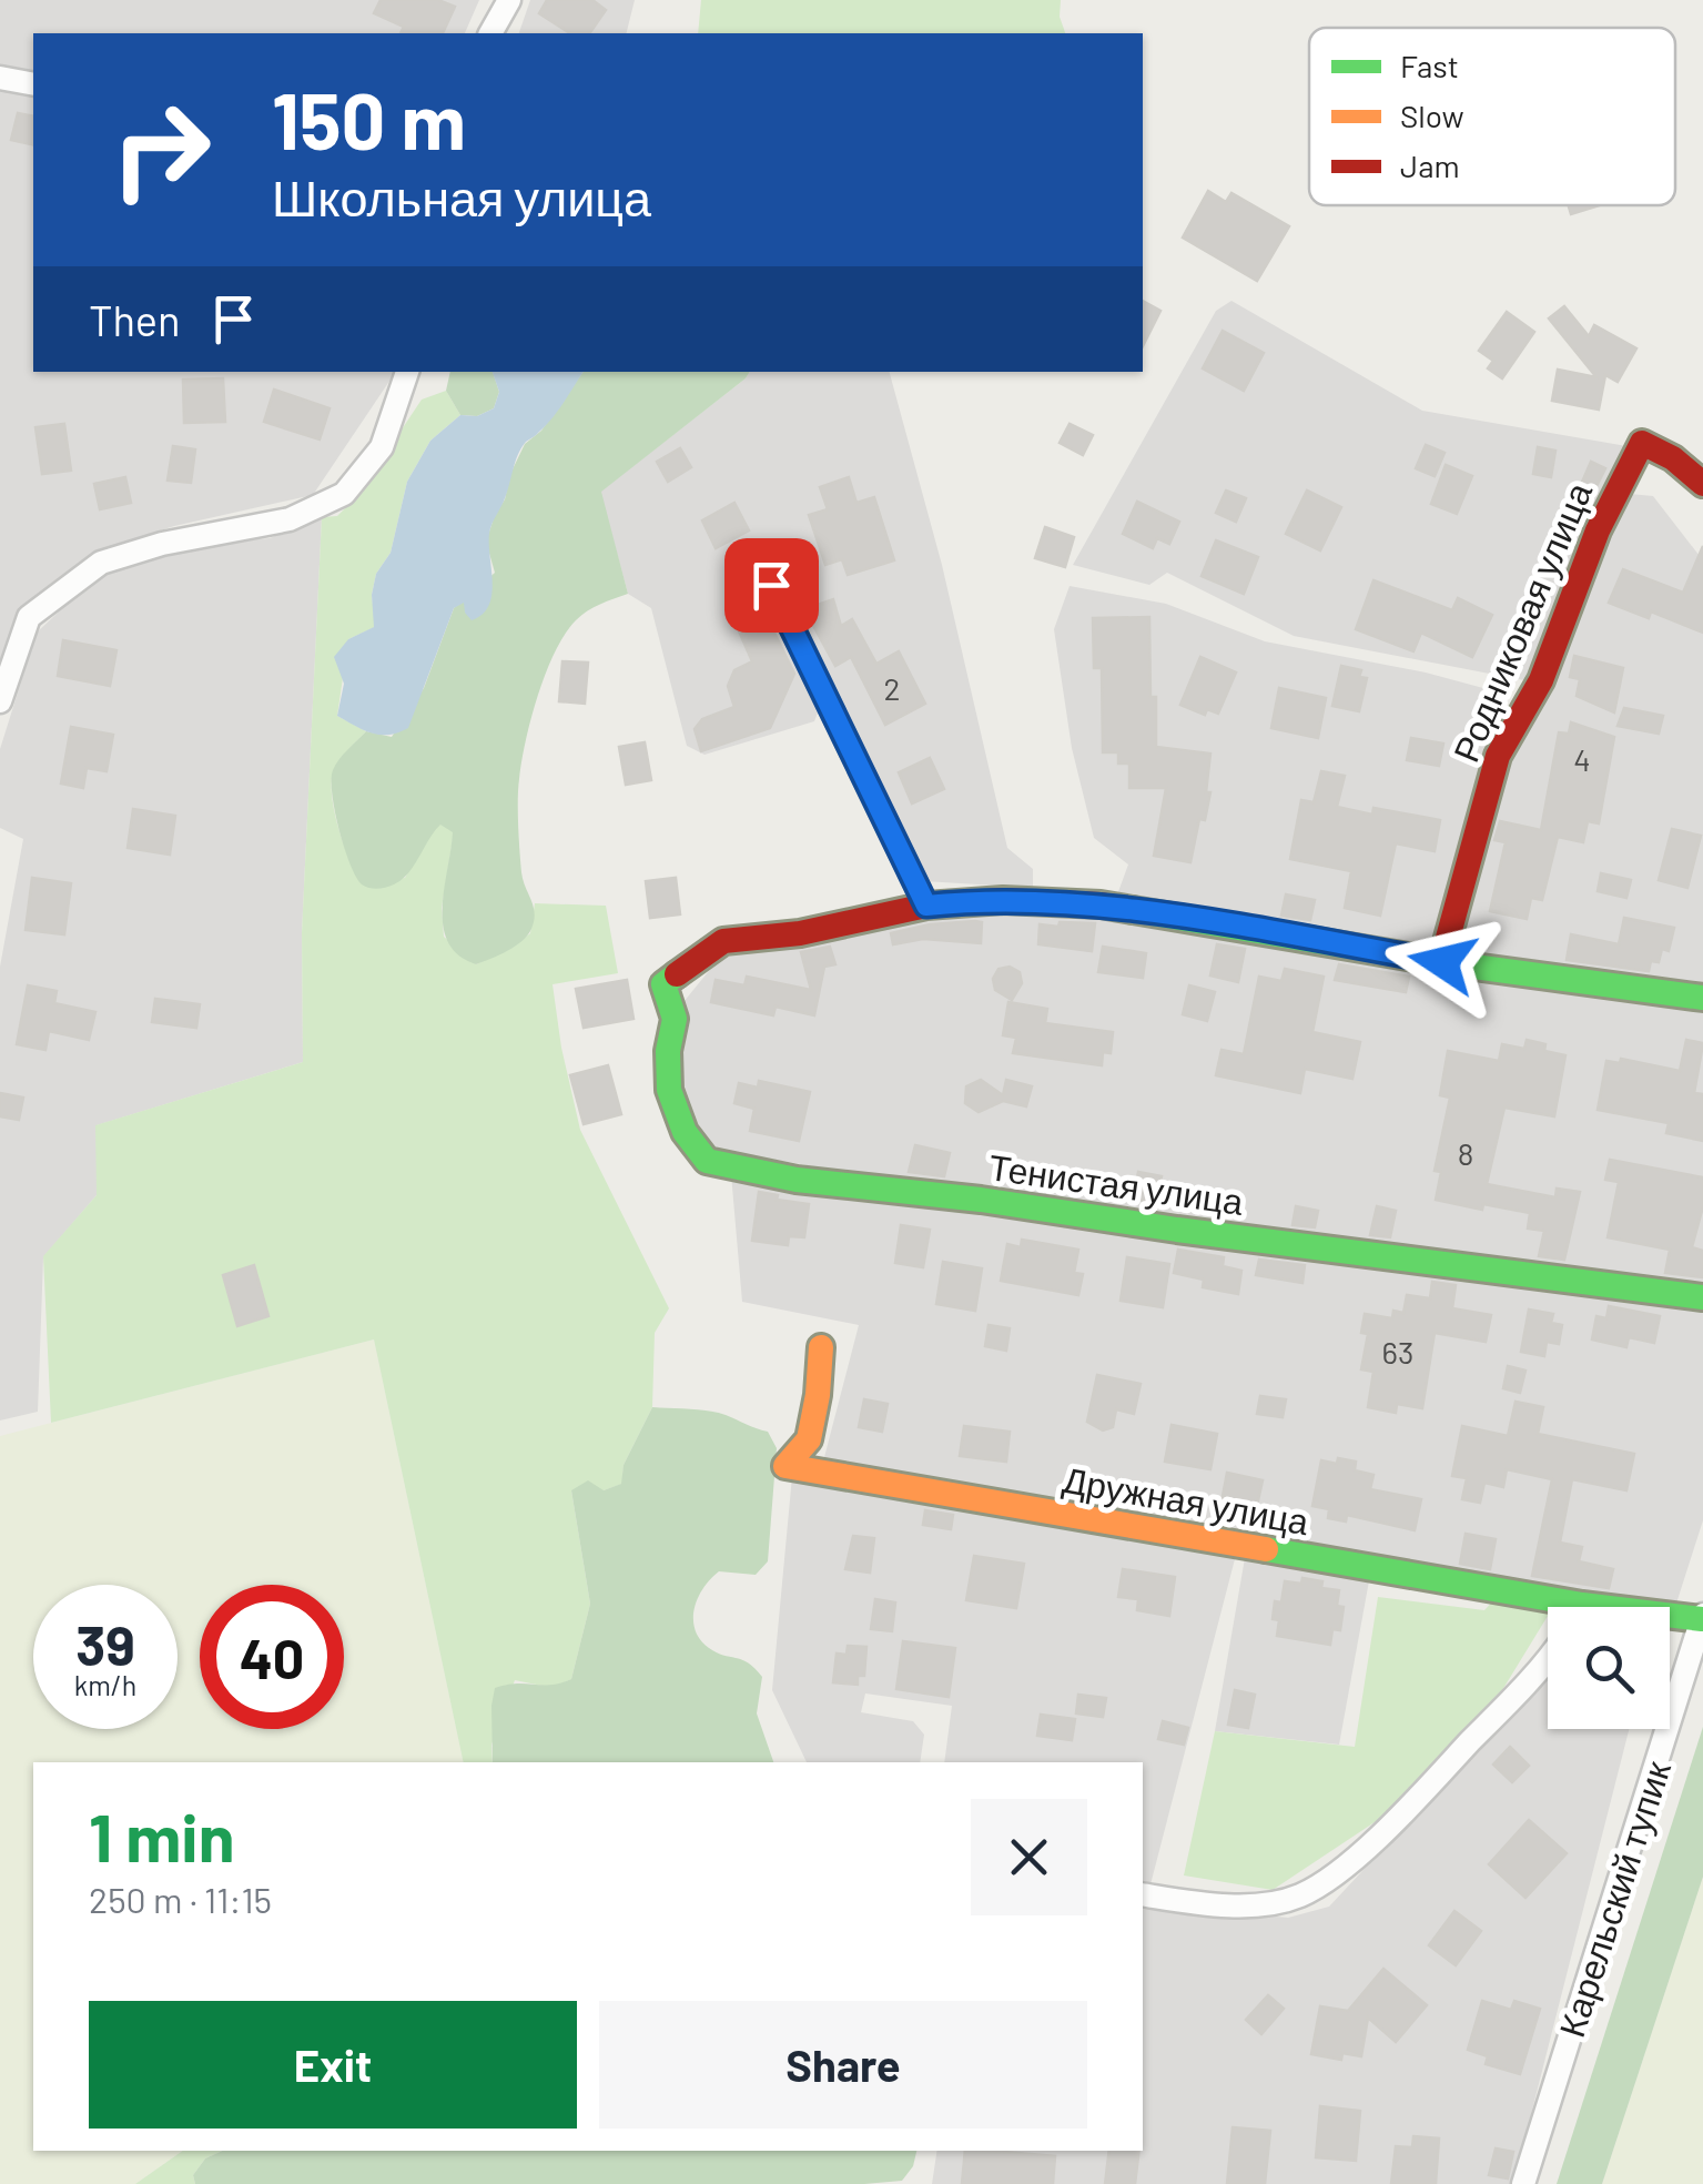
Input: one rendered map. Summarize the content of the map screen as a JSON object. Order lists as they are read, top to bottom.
{
  "streets": {
    "street": [
      "Родниковая улица",
      "Тенистая улица",
      "Дружная улица",
      "Карельский тупик"
    ]
  },
  "crossings": [
    ["Дружная улица", "Карельский тупик"]
  ],
  "house_numbers": [
    "2",
    "4",
    "8",
    "63"
  ],
  "legend": ["Fast", "Slow", "Jam"],
  "page": {
    "turn": ["150 m", "Школьная улица"],
    "then": "Then",
    "speed": "39 km/h",
    "limit": "40",
    "heading": ["1 min", "250 m · 11:15"],
    "buttons": ["Exit", "Share"]
  }
}
